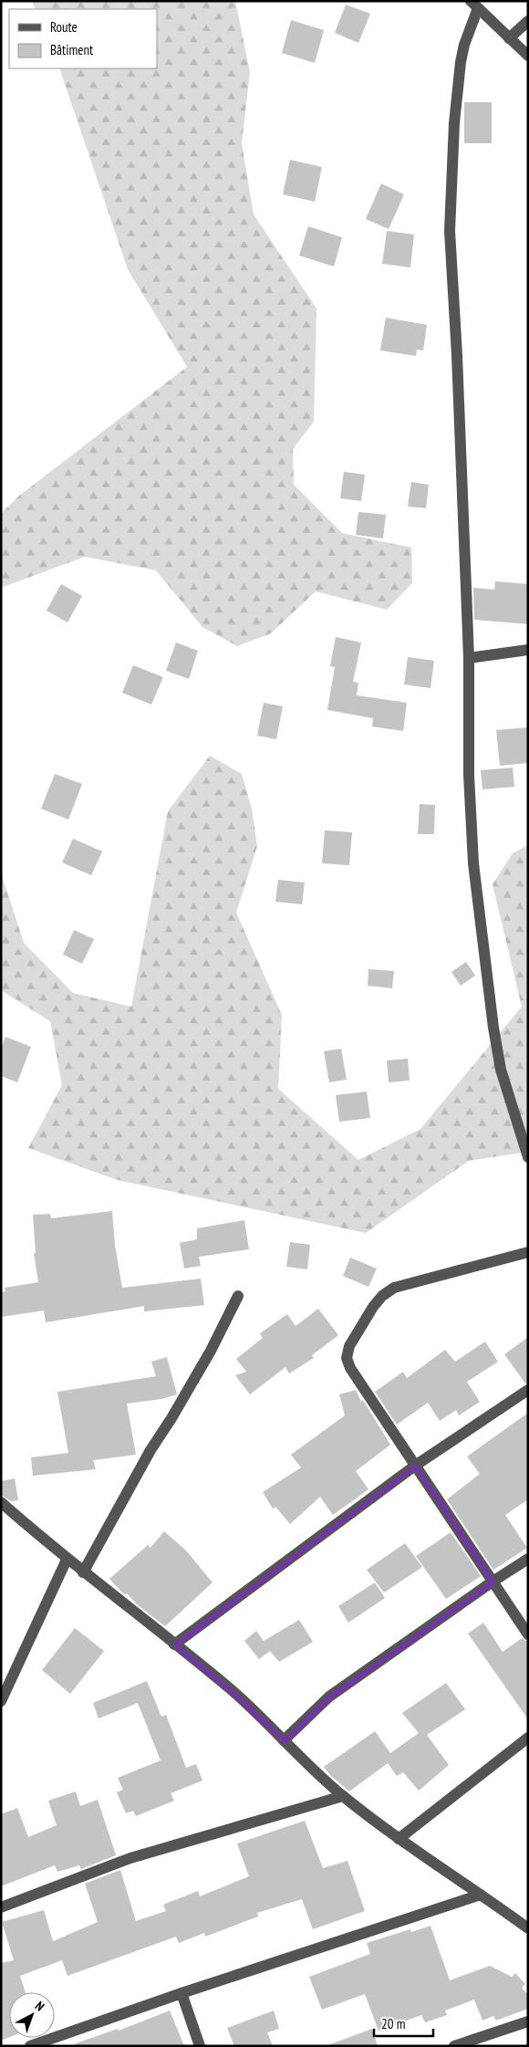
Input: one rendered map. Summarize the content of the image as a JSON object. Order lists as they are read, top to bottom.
{
  "legend": ["Route", "Bâtiment"],
  "scale_bar": "20 m",
  "north": "top right"
}
